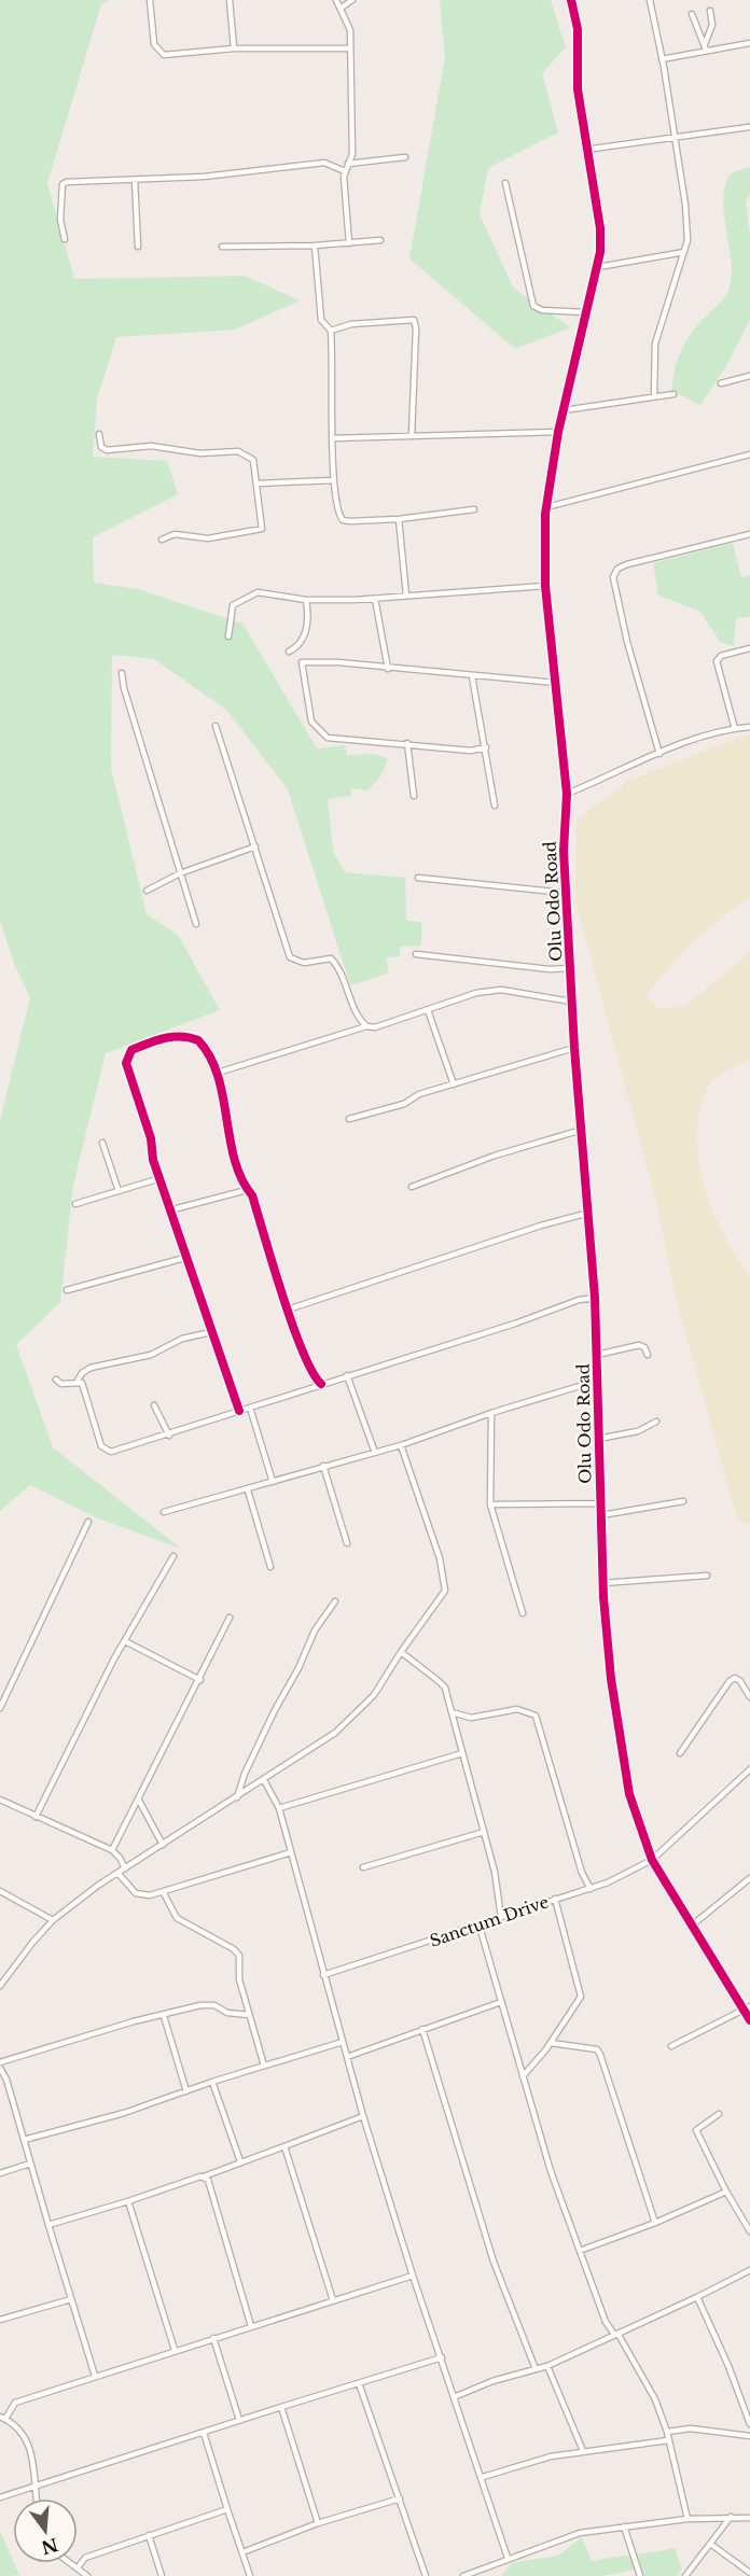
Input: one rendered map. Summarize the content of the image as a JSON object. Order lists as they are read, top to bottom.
{
  "streets": {
    "street": ["Olu Odo Road", "Sanctum Drive"]
  },
  "crossings": [
    ["Olu Odo Road", "Sanctum Drive"]
  ],
  "north": "bottom"
}
